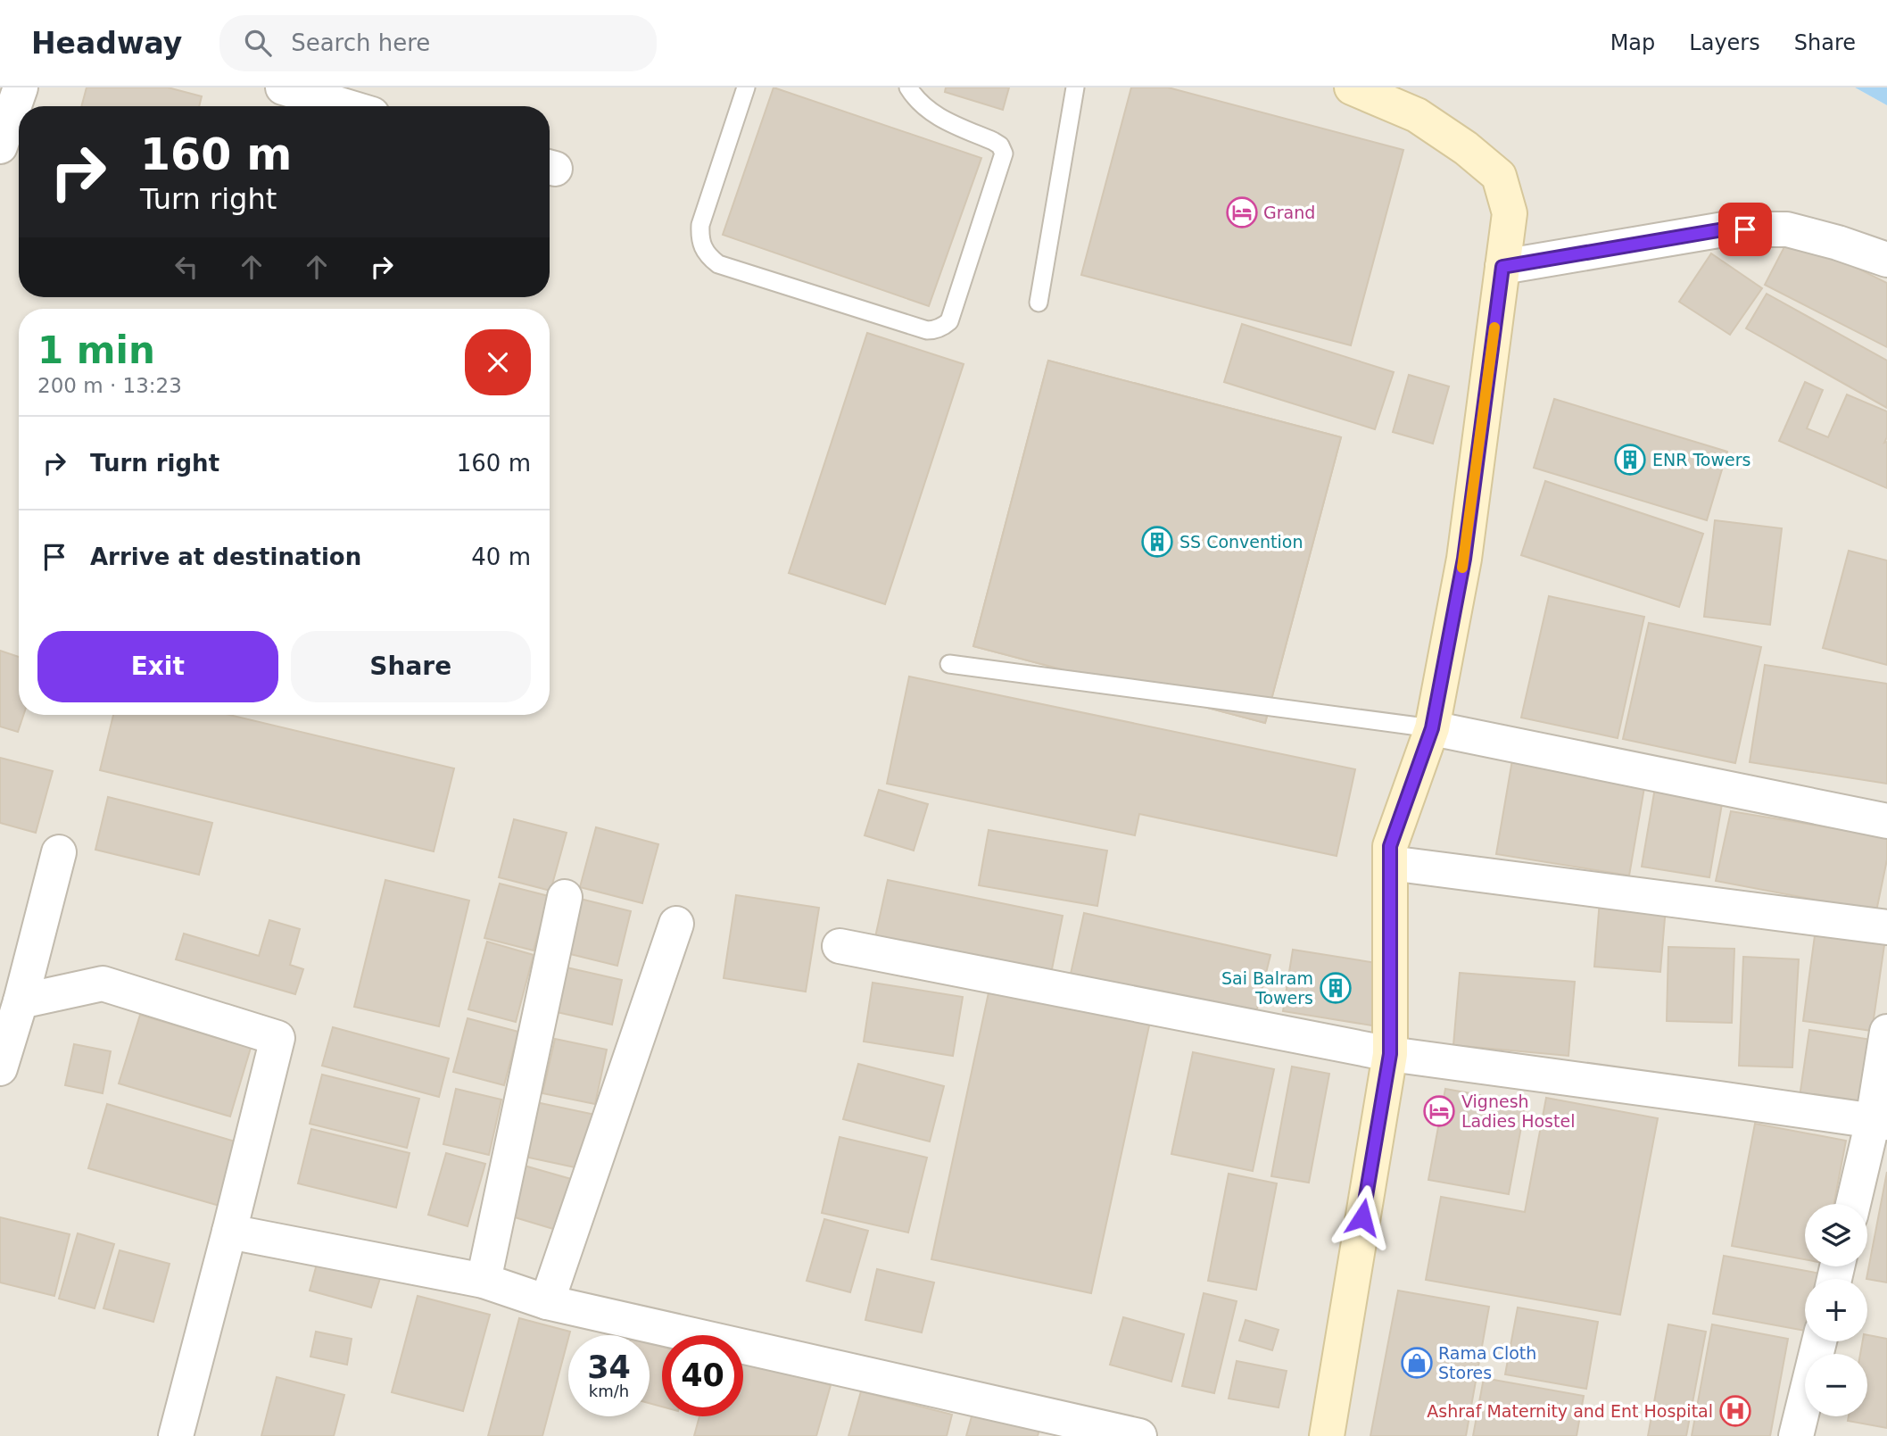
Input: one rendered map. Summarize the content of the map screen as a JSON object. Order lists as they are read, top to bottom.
{
  "places": {
    "hotel": ["Grand", "Vignesh Ladies Hostel"],
    "building": ["ENR Towers", "SS Convention", "Sai Balram Towers"],
    "shop": ["Rama Cloth Stores"],
    "hospital": ["Ashraf Maternity and Ent Hospital"]
  },
  "page": {
    "header": "Headway",
    "search": "Search here",
    "nav": ["Map", "Layers", "Share"],
    "turn": ["160 m", "Turn right"],
    "heading": ["1 min", "200 m · 13:23"],
    "list": [
      {
        "name": "Turn right",
        "value": "160 m"
      },
      {
        "name": "Arrive at destination",
        "value": "40 m"
      }
    ],
    "buttons": ["Exit", "Share"],
    "map_buttons": ["+", "−"],
    "speed": "34 km/h",
    "limit": "40"
  }
}
